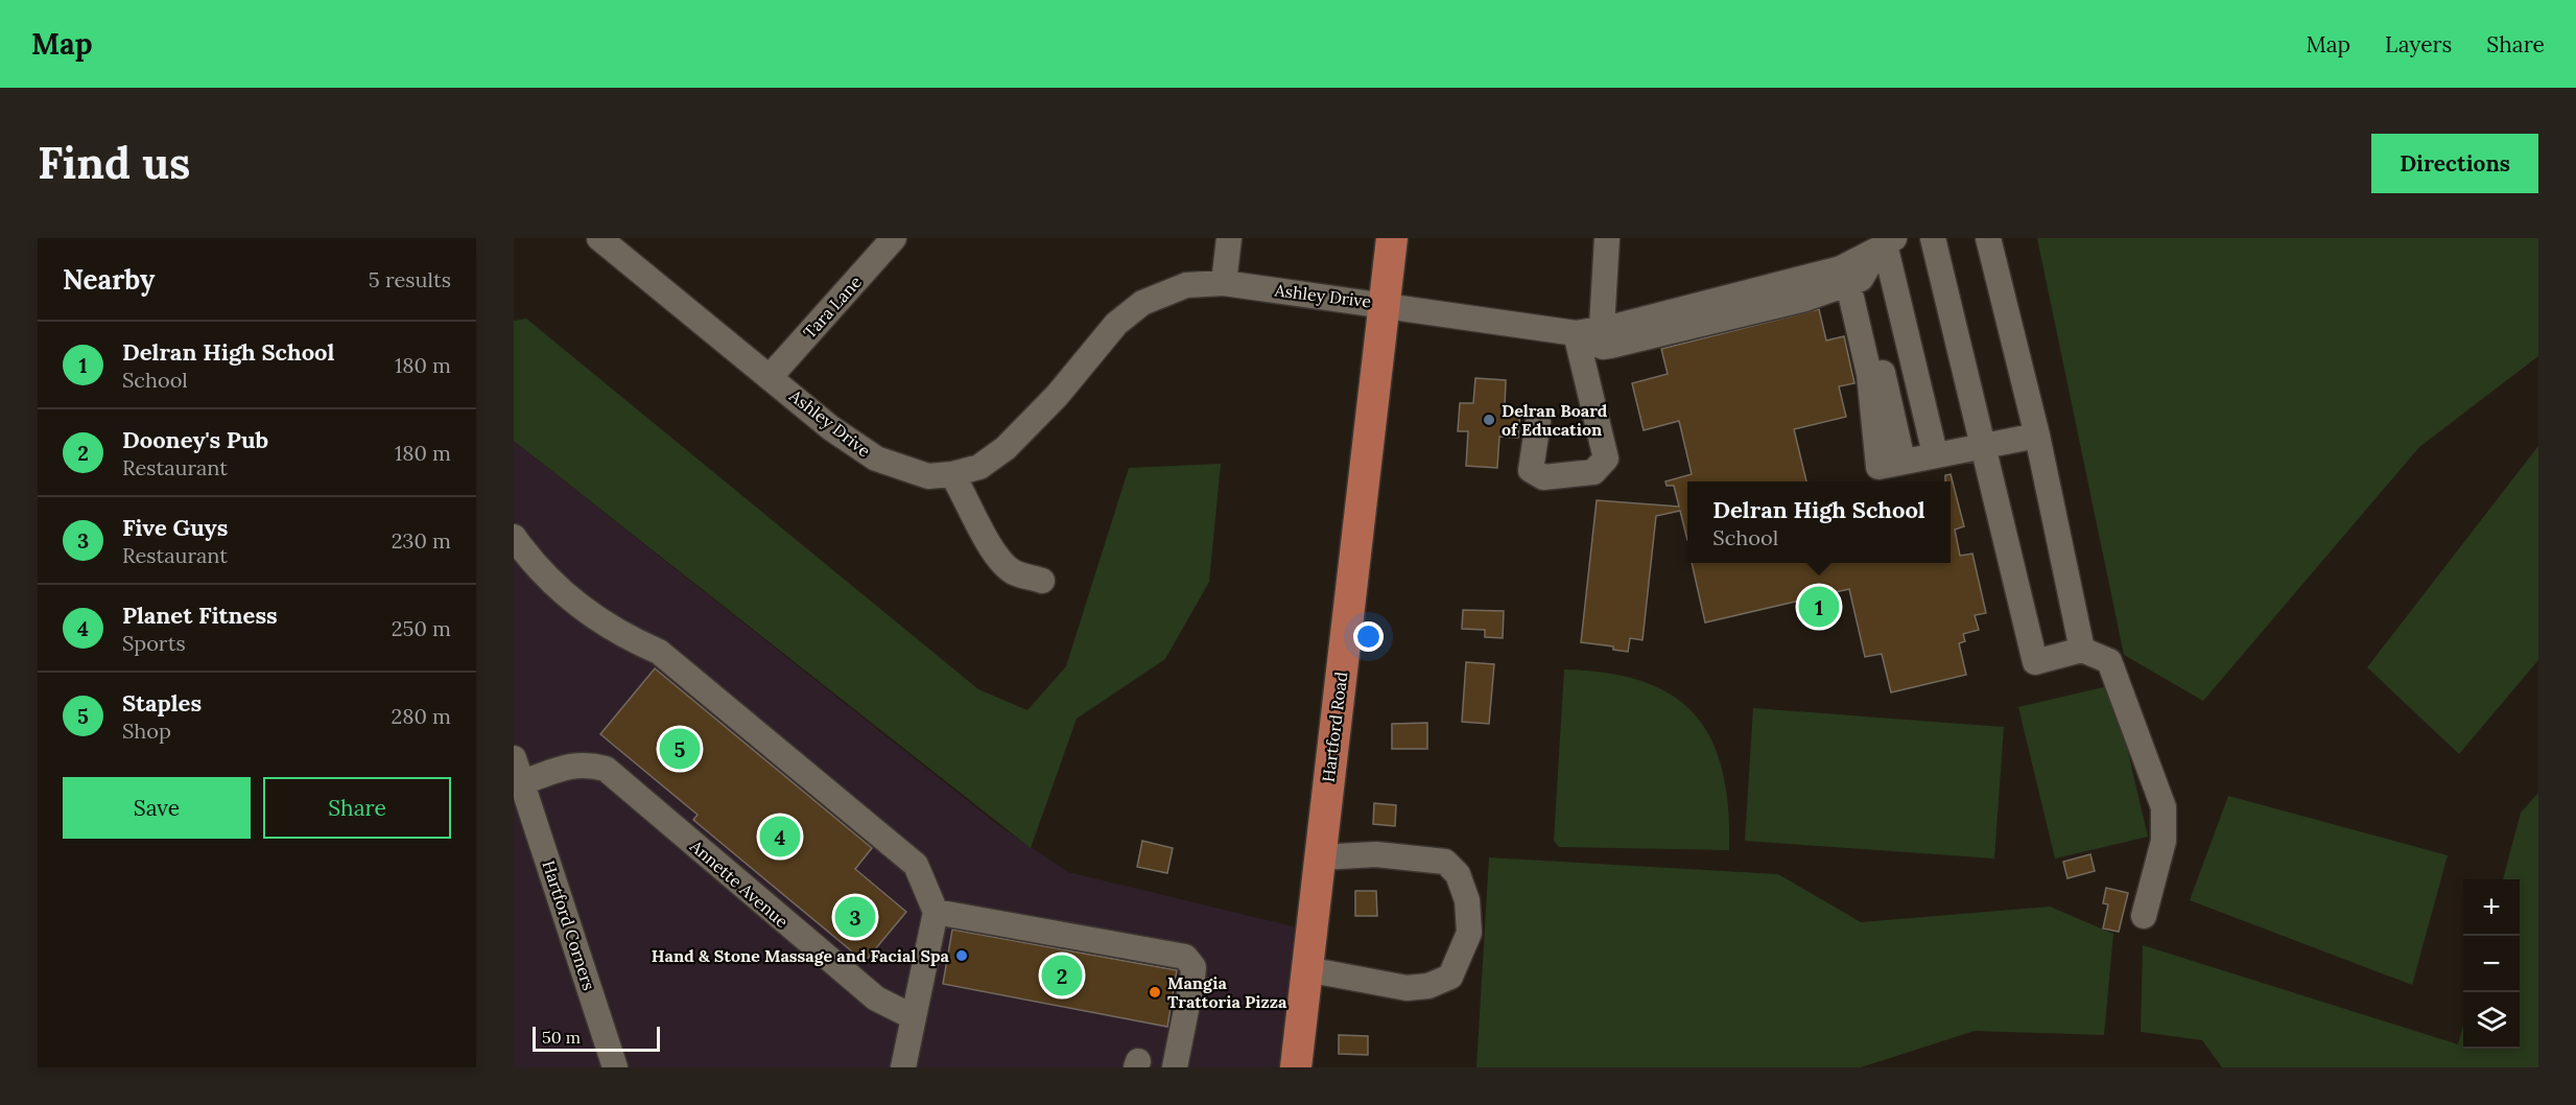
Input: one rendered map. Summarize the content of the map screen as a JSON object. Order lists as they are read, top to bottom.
{
  "streets": {
    "main road": ["Hartford Road"],
    "street": [
      "Ashley Drive",
      "Tara Lane",
      "Annette Avenue",
      "Hartford Corners"
    ]
  },
  "crossings": [
    ["Ashley Drive", "Tara Lane"],
    ["Ashley Drive", "Hartford Road"],
    ["Annette Avenue", "Hartford Corners"]
  ],
  "places": ["Delran Board of Education", "Hand & Stone Massage and Facial Spa", "Mangia Trattoria Pizza"],
  "scale_bar": "50 m",
  "page": {
    "header": "Map",
    "nav": ["Map", "Layers", "Share"],
    "buttons": [
      "Directions",
      ["Save", "Share"]
    ],
    "title": "Find us",
    "heading": ["Nearby", "5 results"],
    "list": [
      {
        "mark": "1",
        "name": "Delran High School",
        "note": "School",
        "value": "180 m"
      },
      {
        "mark": "2",
        "name": "Dooney's Pub",
        "note": "Restaurant",
        "value": "180 m"
      },
      {
        "mark": "3",
        "name": "Five Guys",
        "note": "Restaurant",
        "value": "230 m"
      },
      {
        "mark": "4",
        "name": "Planet Fitness",
        "note": "Sports",
        "value": "250 m"
      },
      {
        "mark": "5",
        "name": "Staples",
        "note": "Shop",
        "value": "280 m"
      }
    ],
    "popup": ["Delran High School", "School"],
    "pins": [
      "1",
      "5",
      "4",
      "3",
      "2"
    ],
    "map_buttons": ["+", "−"],
    "scale": "50 m"
  }
}
